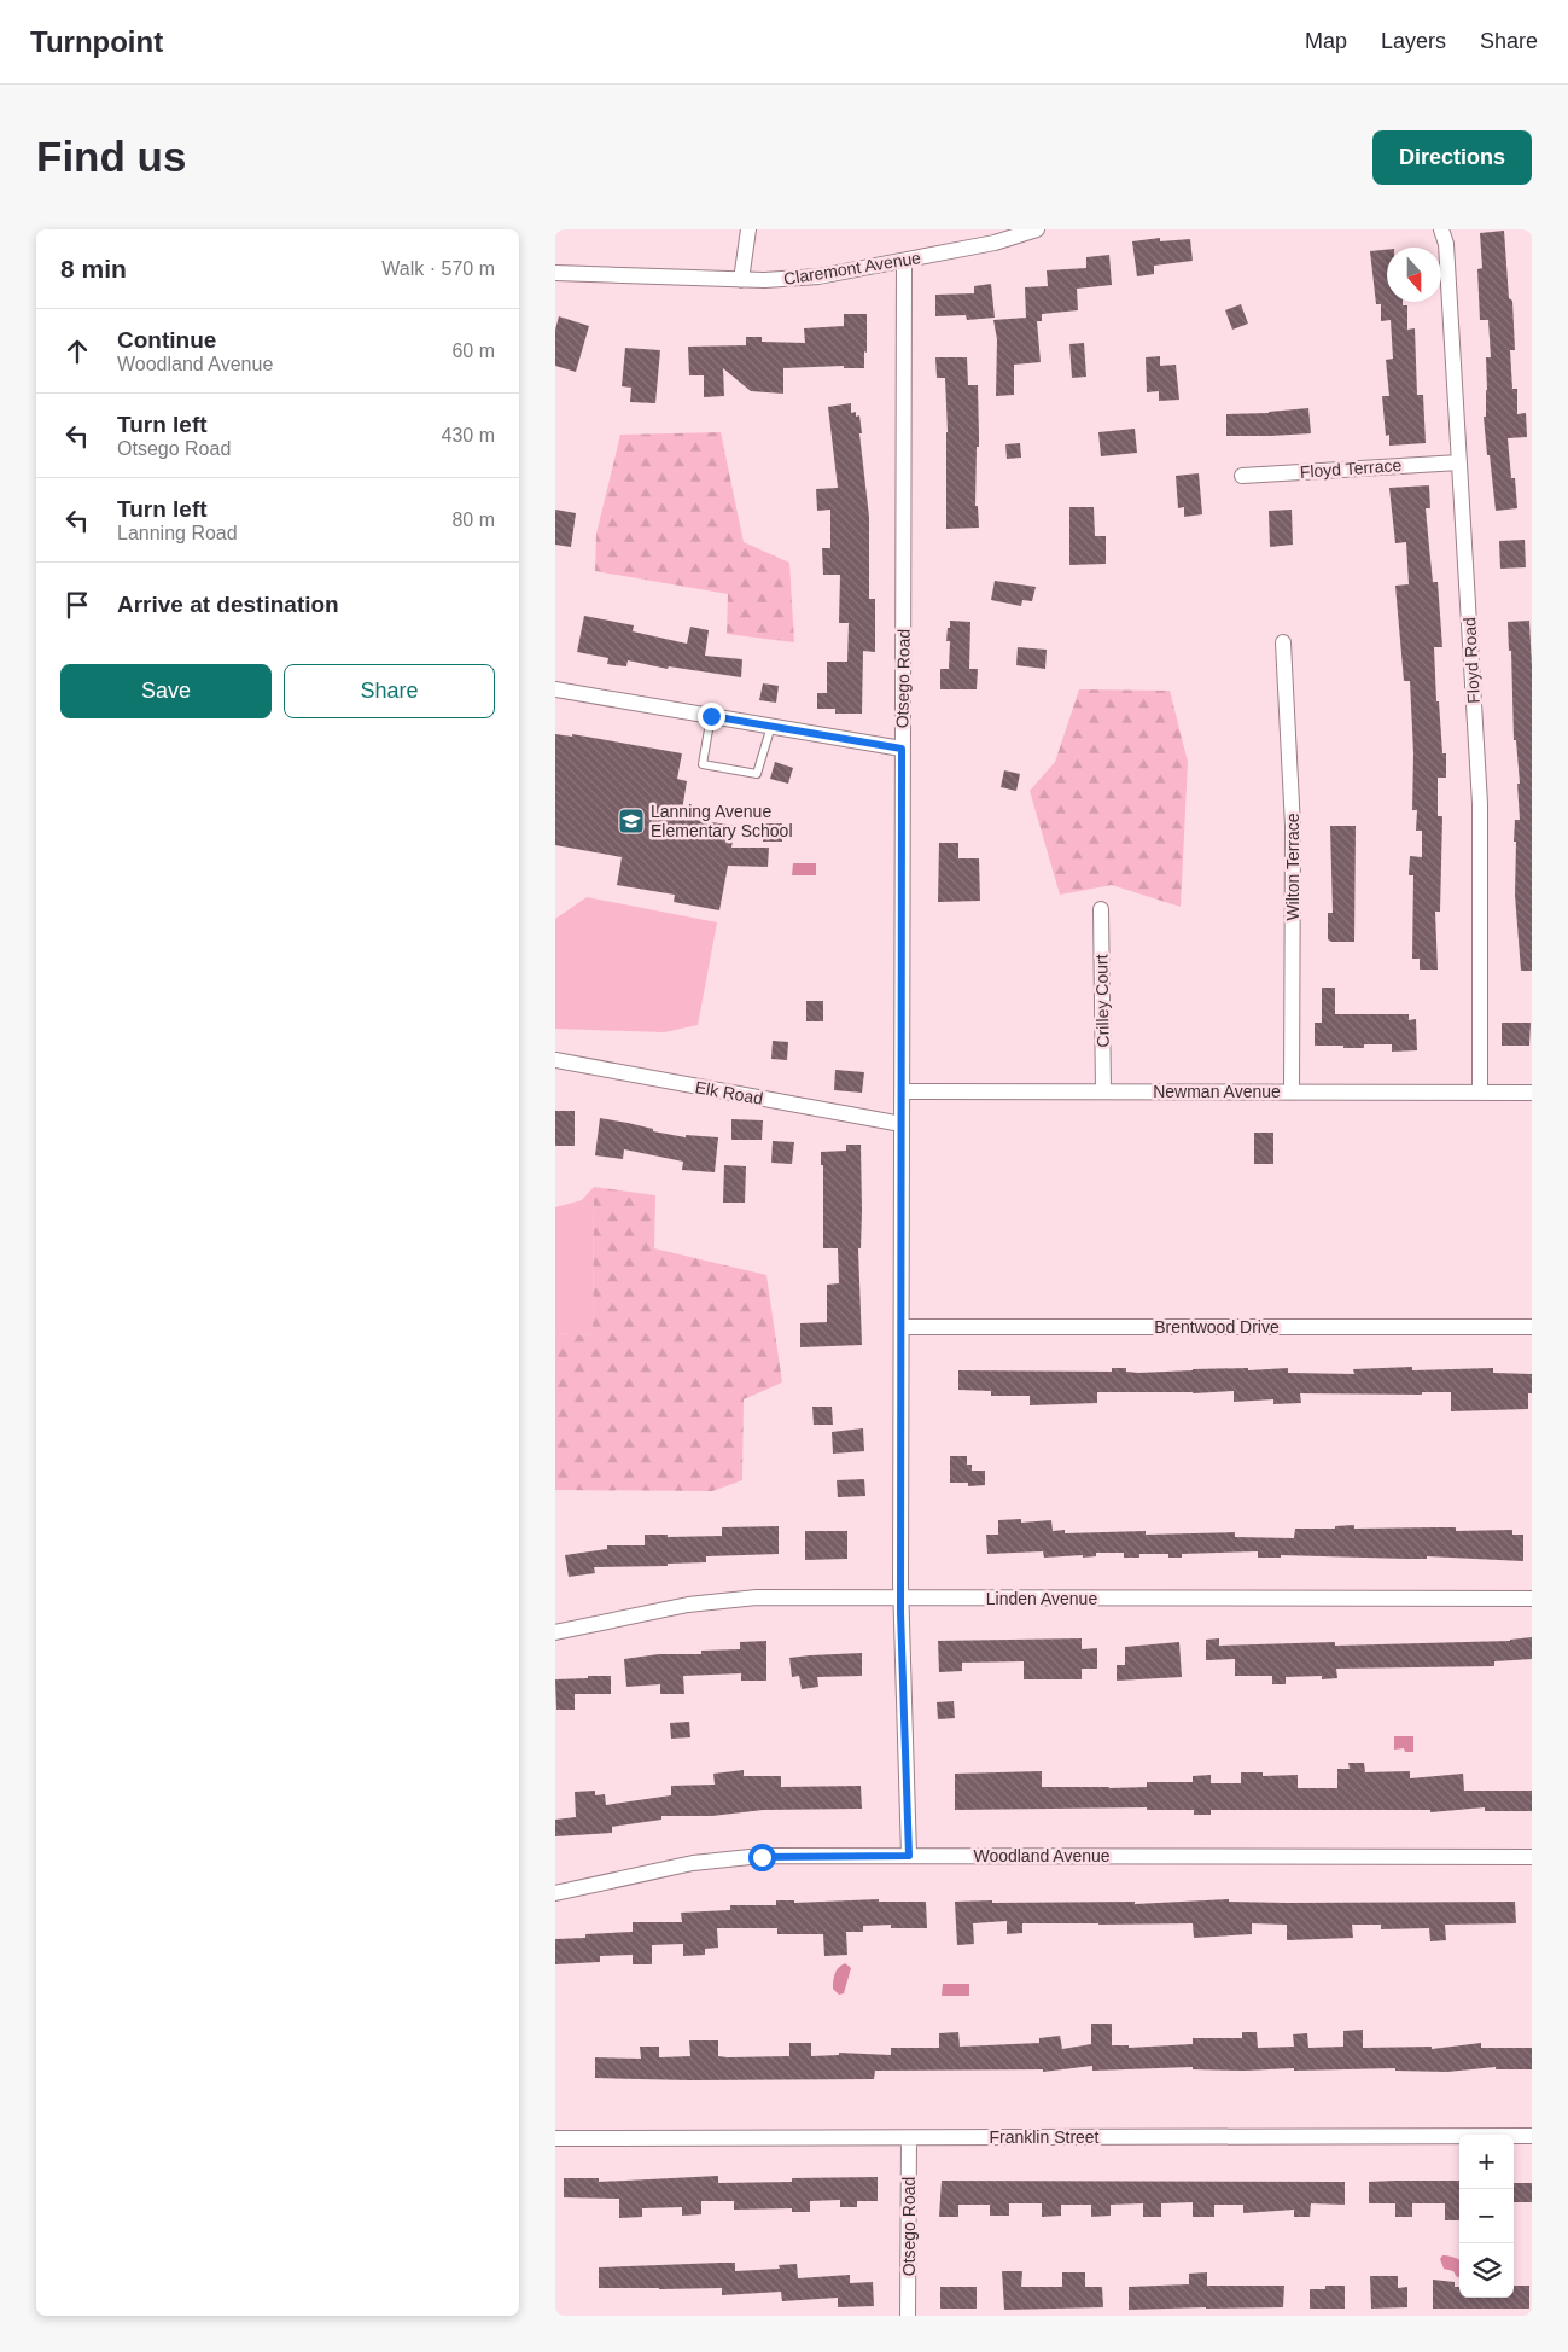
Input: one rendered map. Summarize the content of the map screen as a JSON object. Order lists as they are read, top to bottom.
{
  "streets": {
    "street": [
      "Claremont Avenue",
      "Floyd Terrace",
      "Floyd Road",
      "Otsego Road",
      "Wilton Terrace",
      "Crilley Court",
      "Newman Avenue",
      "Elk Road",
      "Brentwood Drive",
      "Linden Avenue",
      "Woodland Avenue",
      "Franklin Street"
    ]
  },
  "crossings": [
    ["Claremont Avenue", "Otsego Road"],
    ["Floyd Terrace", "Floyd Road"],
    ["Floyd Road", "Newman Avenue"],
    ["Otsego Road", "Newman Avenue"],
    ["Otsego Road", "Elk Road"],
    ["Otsego Road", "Brentwood Drive"],
    ["Otsego Road", "Linden Avenue"],
    ["Otsego Road", "Woodland Avenue"],
    ["Otsego Road", "Franklin Street"],
    ["Wilton Terrace", "Newman Avenue"],
    ["Crilley Court", "Newman Avenue"]
  ],
  "places": {
    "school or university": ["Lanning Avenue Elementary School"]
  },
  "north": "bottom",
  "page": {
    "header": "Turnpoint",
    "nav": ["Map", "Layers", "Share"],
    "buttons": [
      "Directions",
      ["Save", "Share"]
    ],
    "title": "Find us",
    "heading": ["8 min", "Walk · 570 m"],
    "list": [
      ["Continue", "Woodland Avenue", "60 m"],
      ["Turn left", "Otsego Road", "430 m"],
      ["Turn left", "Lanning Road", "80 m"],
      "Arrive at destination"
    ],
    "map_buttons": ["+", "−"]
  }
}
